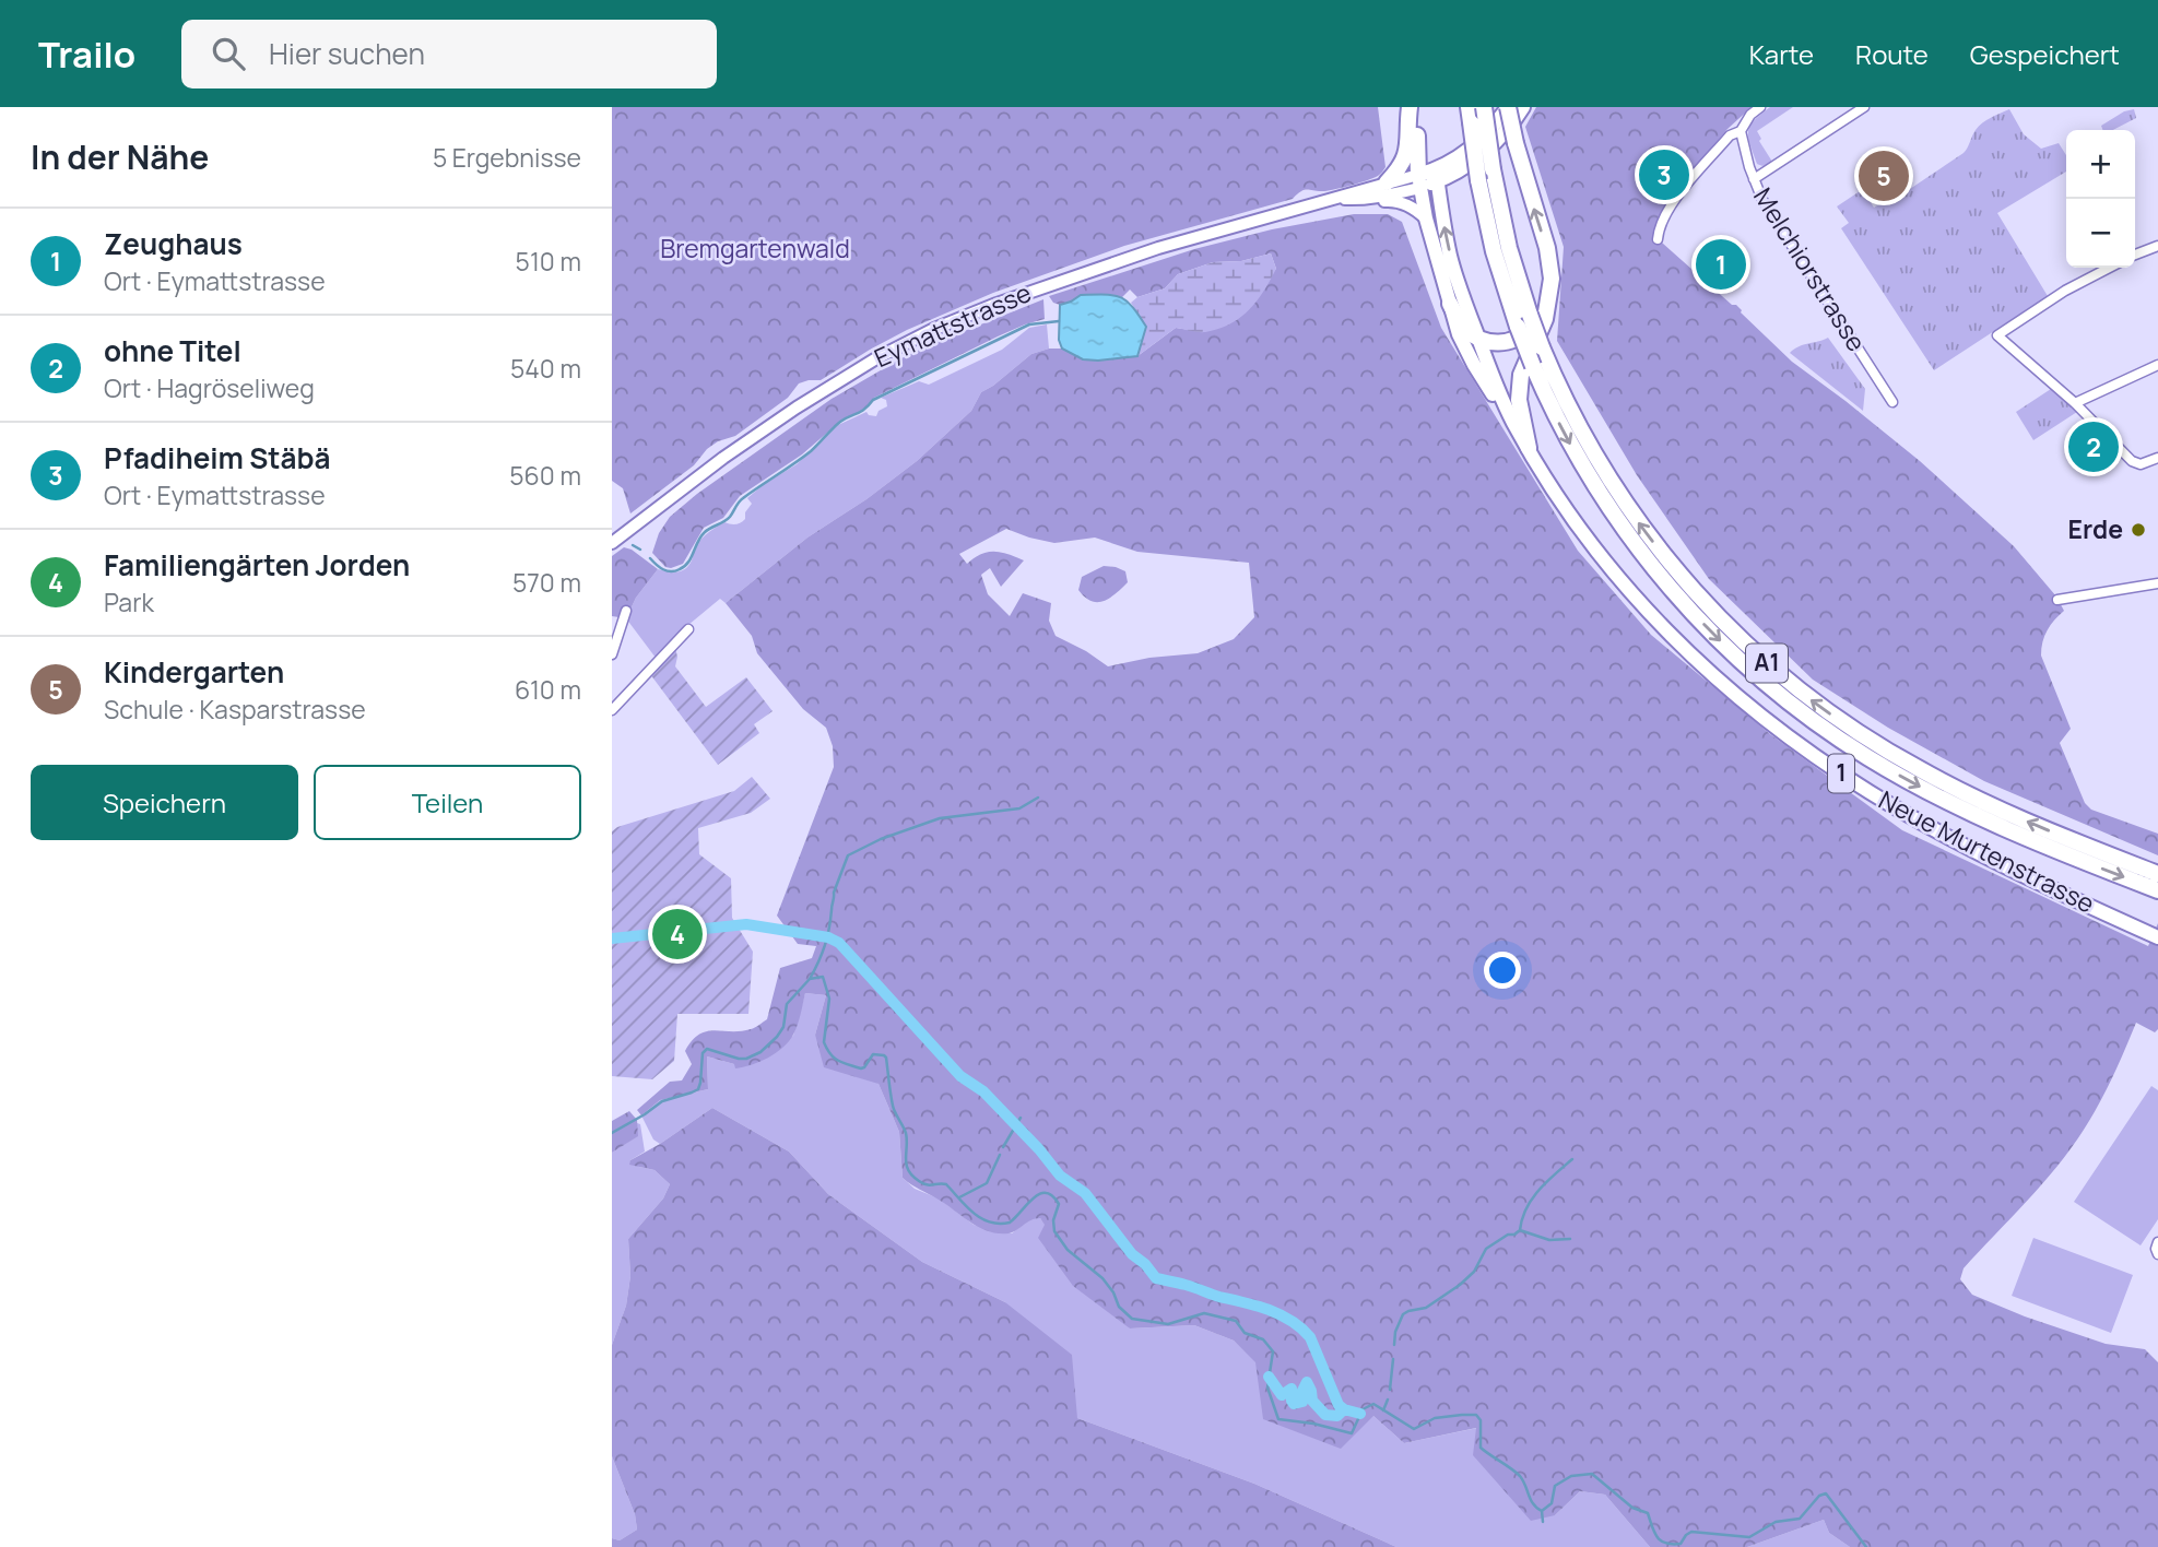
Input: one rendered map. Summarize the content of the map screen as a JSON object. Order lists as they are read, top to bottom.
{
  "streets": {
    "highway": ["A1"],
    "main road": ["Eymattstrasse", "1", "Neue Murtenstrasse"],
    "street": ["Melchiorstrasse"]
  },
  "crossings": [
    ["Eymattstrasse", "Neue Murtenstrasse"]
  ],
  "parks": ["Bremgartenwald"],
  "places": ["Erde"],
  "page": {
    "header": "Trailo",
    "search": "Hier suchen",
    "nav": ["Karte", "Route", "Gespeichert"],
    "heading": ["In der Nähe", "5 Ergebnisse"],
    "map_buttons": ["+", "−"],
    "pins": [
      "3",
      "5",
      "1",
      "2",
      "4"
    ],
    "list": [
      {
        "mark": "1",
        "name": "Zeughaus",
        "note": "Ort · Eymattstrasse",
        "value": "510 m"
      },
      {
        "mark": "2",
        "name": "ohne Titel",
        "note": "Ort · Hagröseliweg",
        "value": "540 m"
      },
      {
        "mark": "3",
        "name": "Pfadiheim Stäbä",
        "note": "Ort · Eymattstrasse",
        "value": "560 m"
      },
      {
        "mark": "4",
        "name": "Familiengärten Jorden",
        "note": "Park",
        "value": "570 m"
      },
      {
        "mark": "5",
        "name": "Kindergarten",
        "note": "Schule · Kasparstrasse",
        "value": "610 m"
      }
    ],
    "buttons": ["Speichern", "Teilen"]
  }
}
